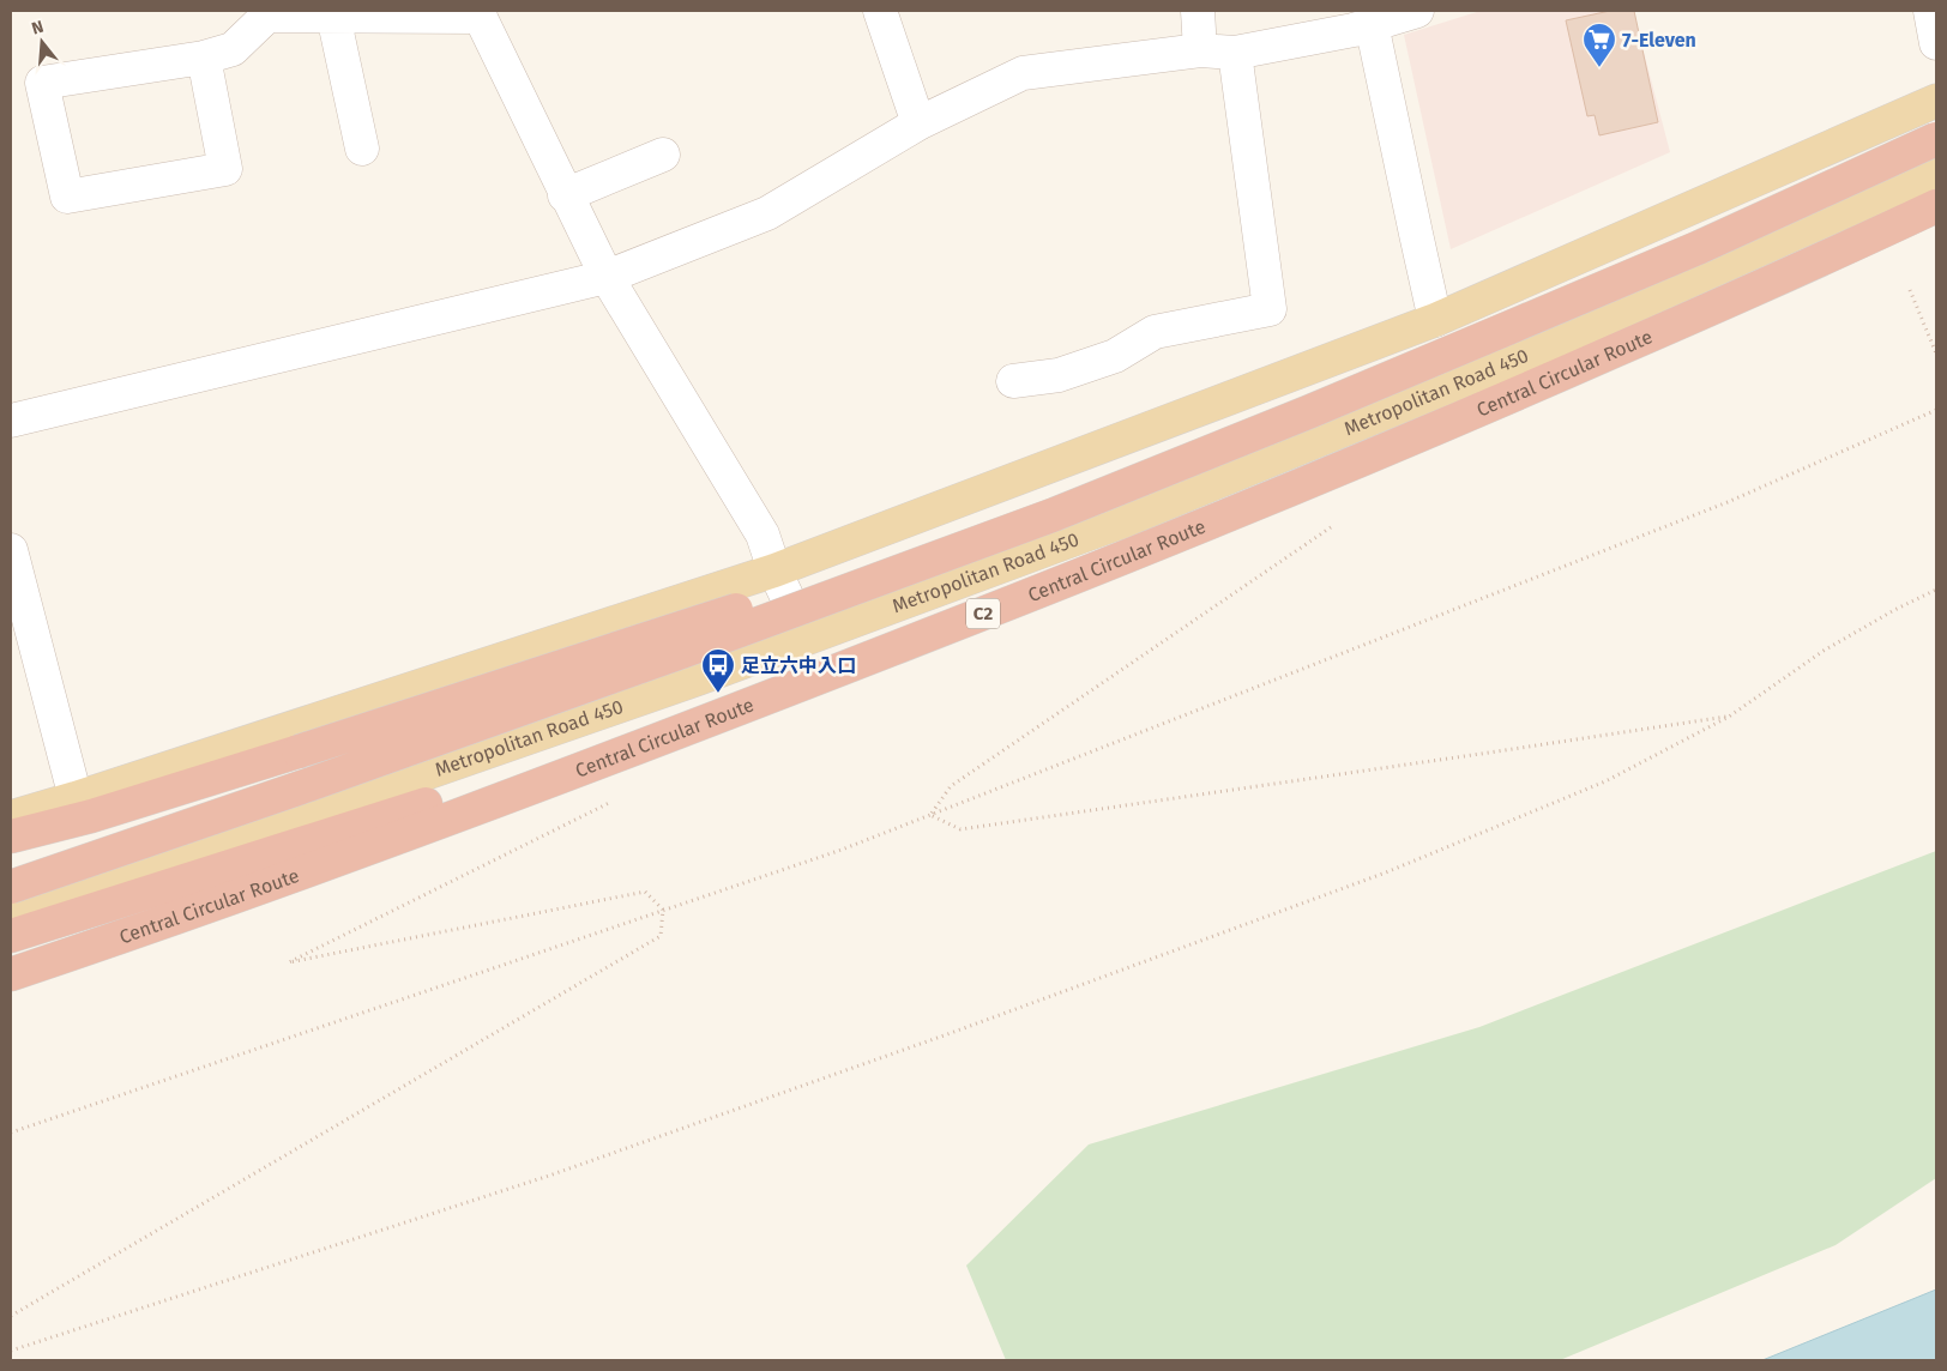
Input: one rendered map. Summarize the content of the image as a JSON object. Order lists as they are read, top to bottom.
{
  "streets": {
    "highway": ["Central Circular Route", "C2"],
    "main road": ["Metropolitan Road 450"]
  },
  "places": {
    "supermarket": ["7-Eleven"],
    "bus stop": ["足立六中入口"]
  },
  "north": "top"
}
